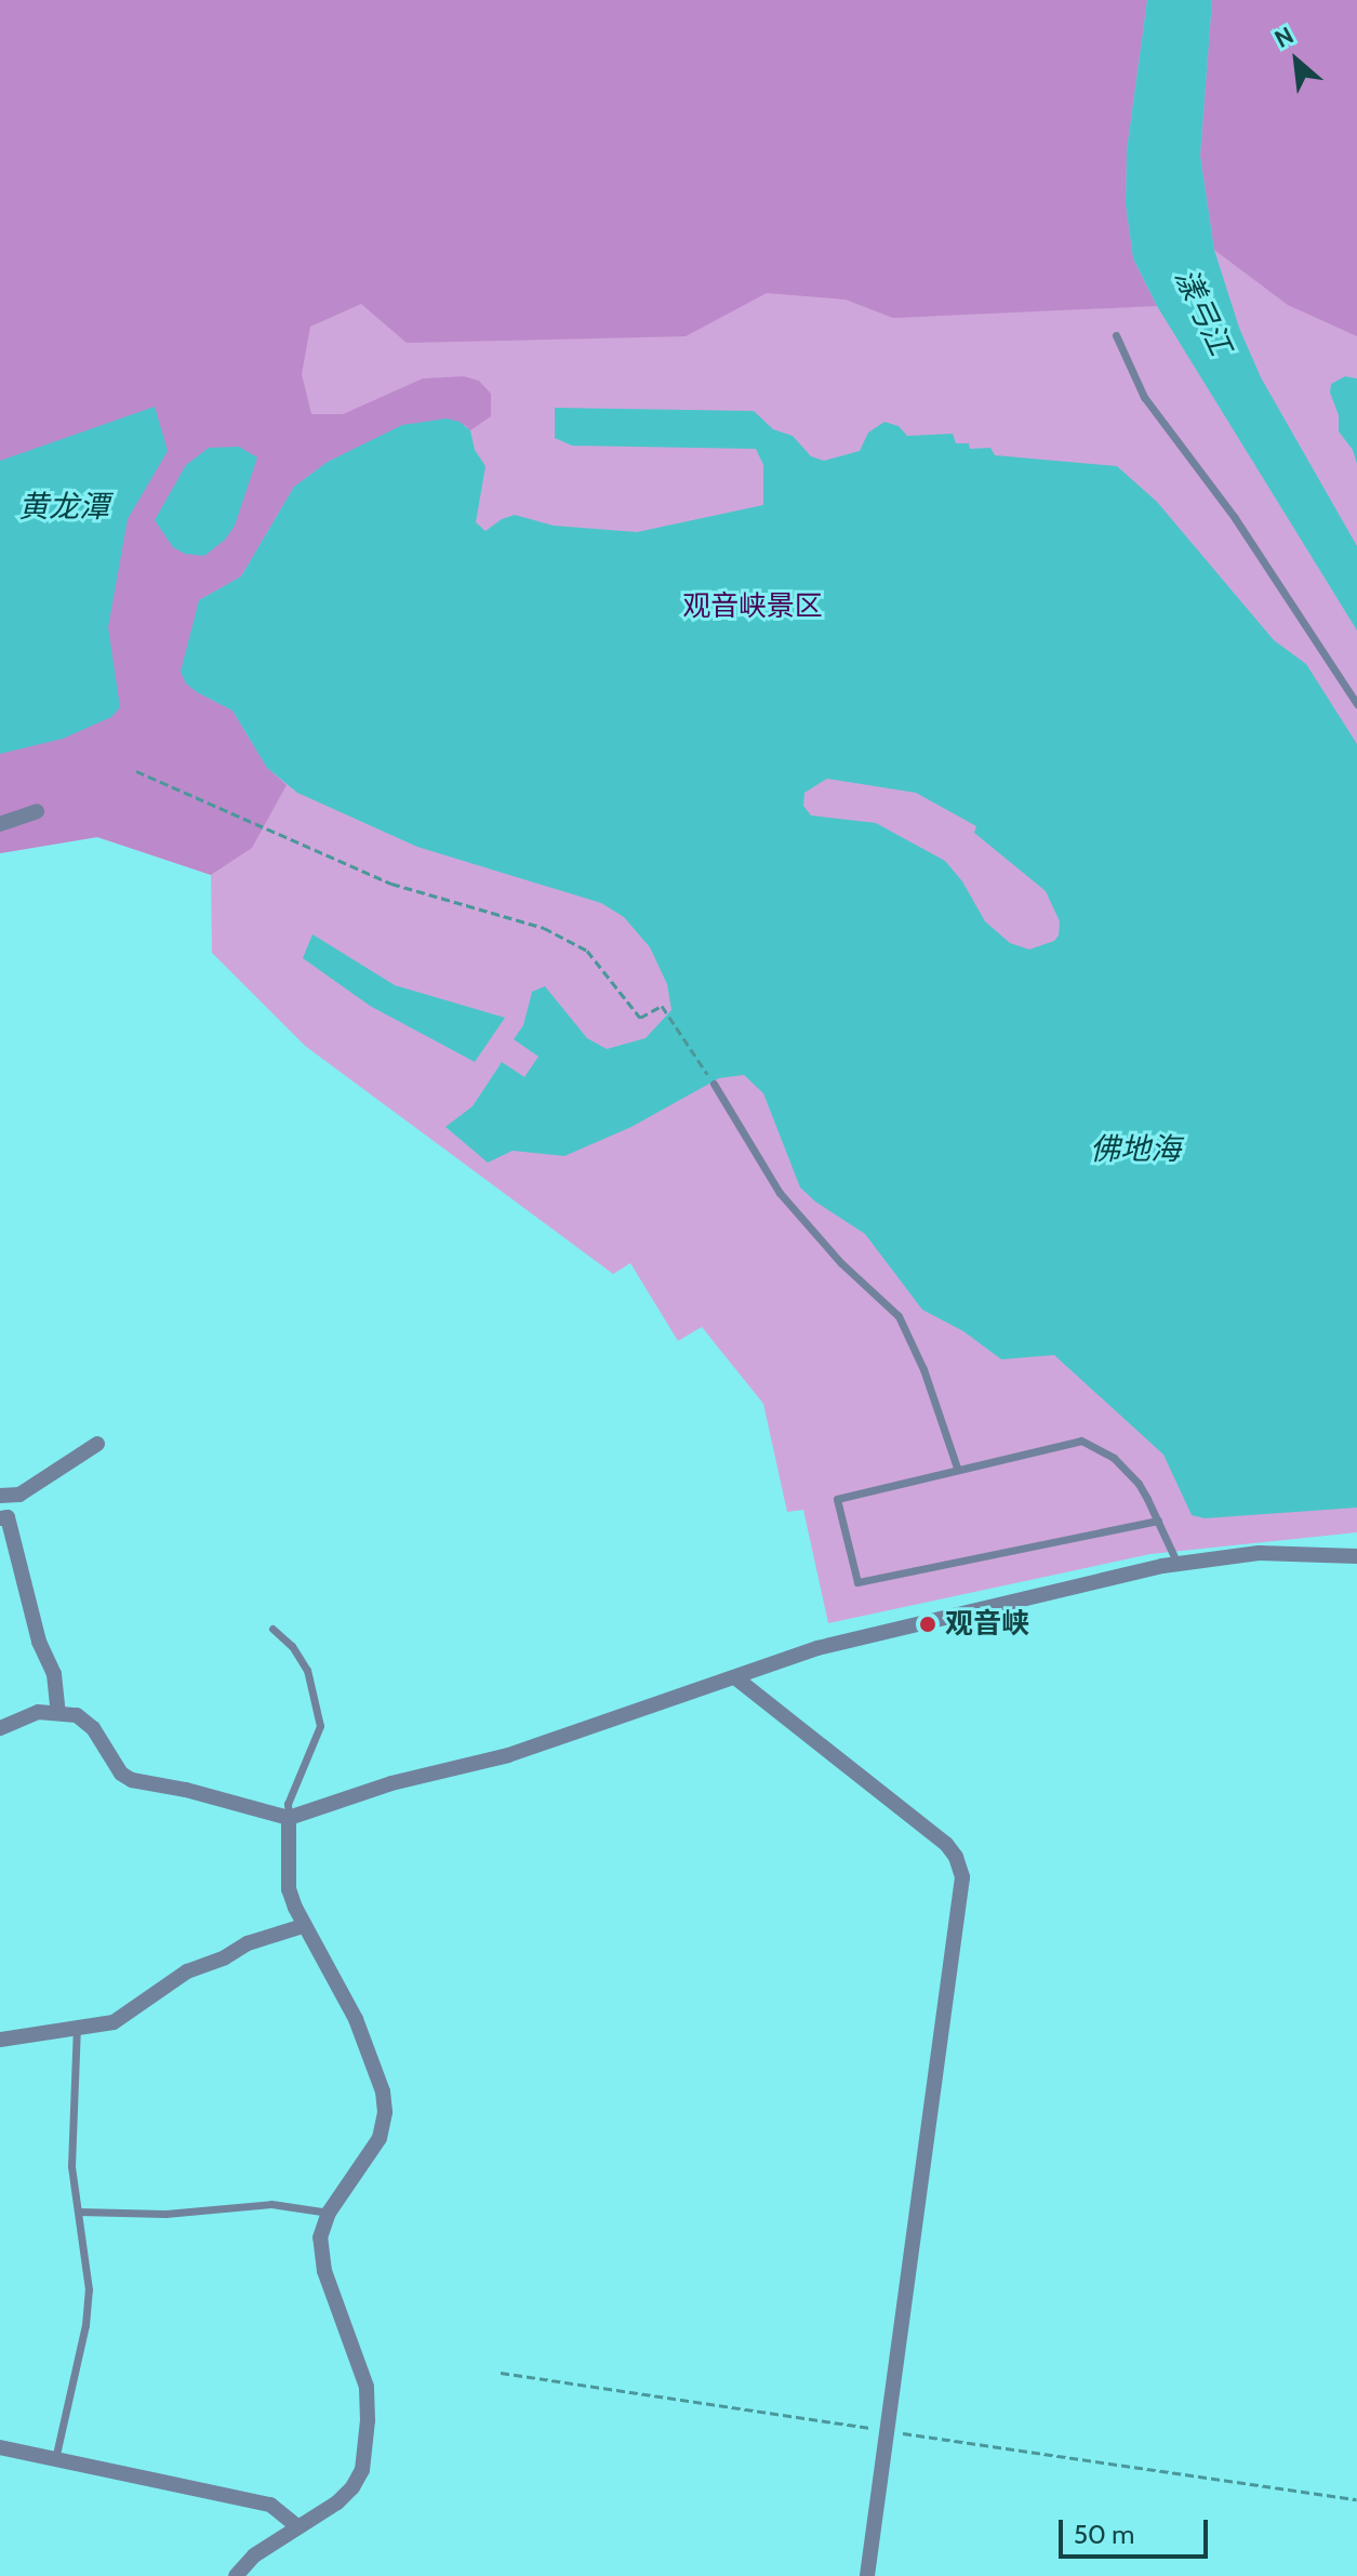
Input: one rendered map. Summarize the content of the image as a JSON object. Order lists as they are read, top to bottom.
{
  "water": ["漾弓江", "黄龙潭", "佛地海"],
  "parks": ["观音峡景区"],
  "places": ["观音峡"],
  "scale_bar": "50 m",
  "north": "top left"
}
